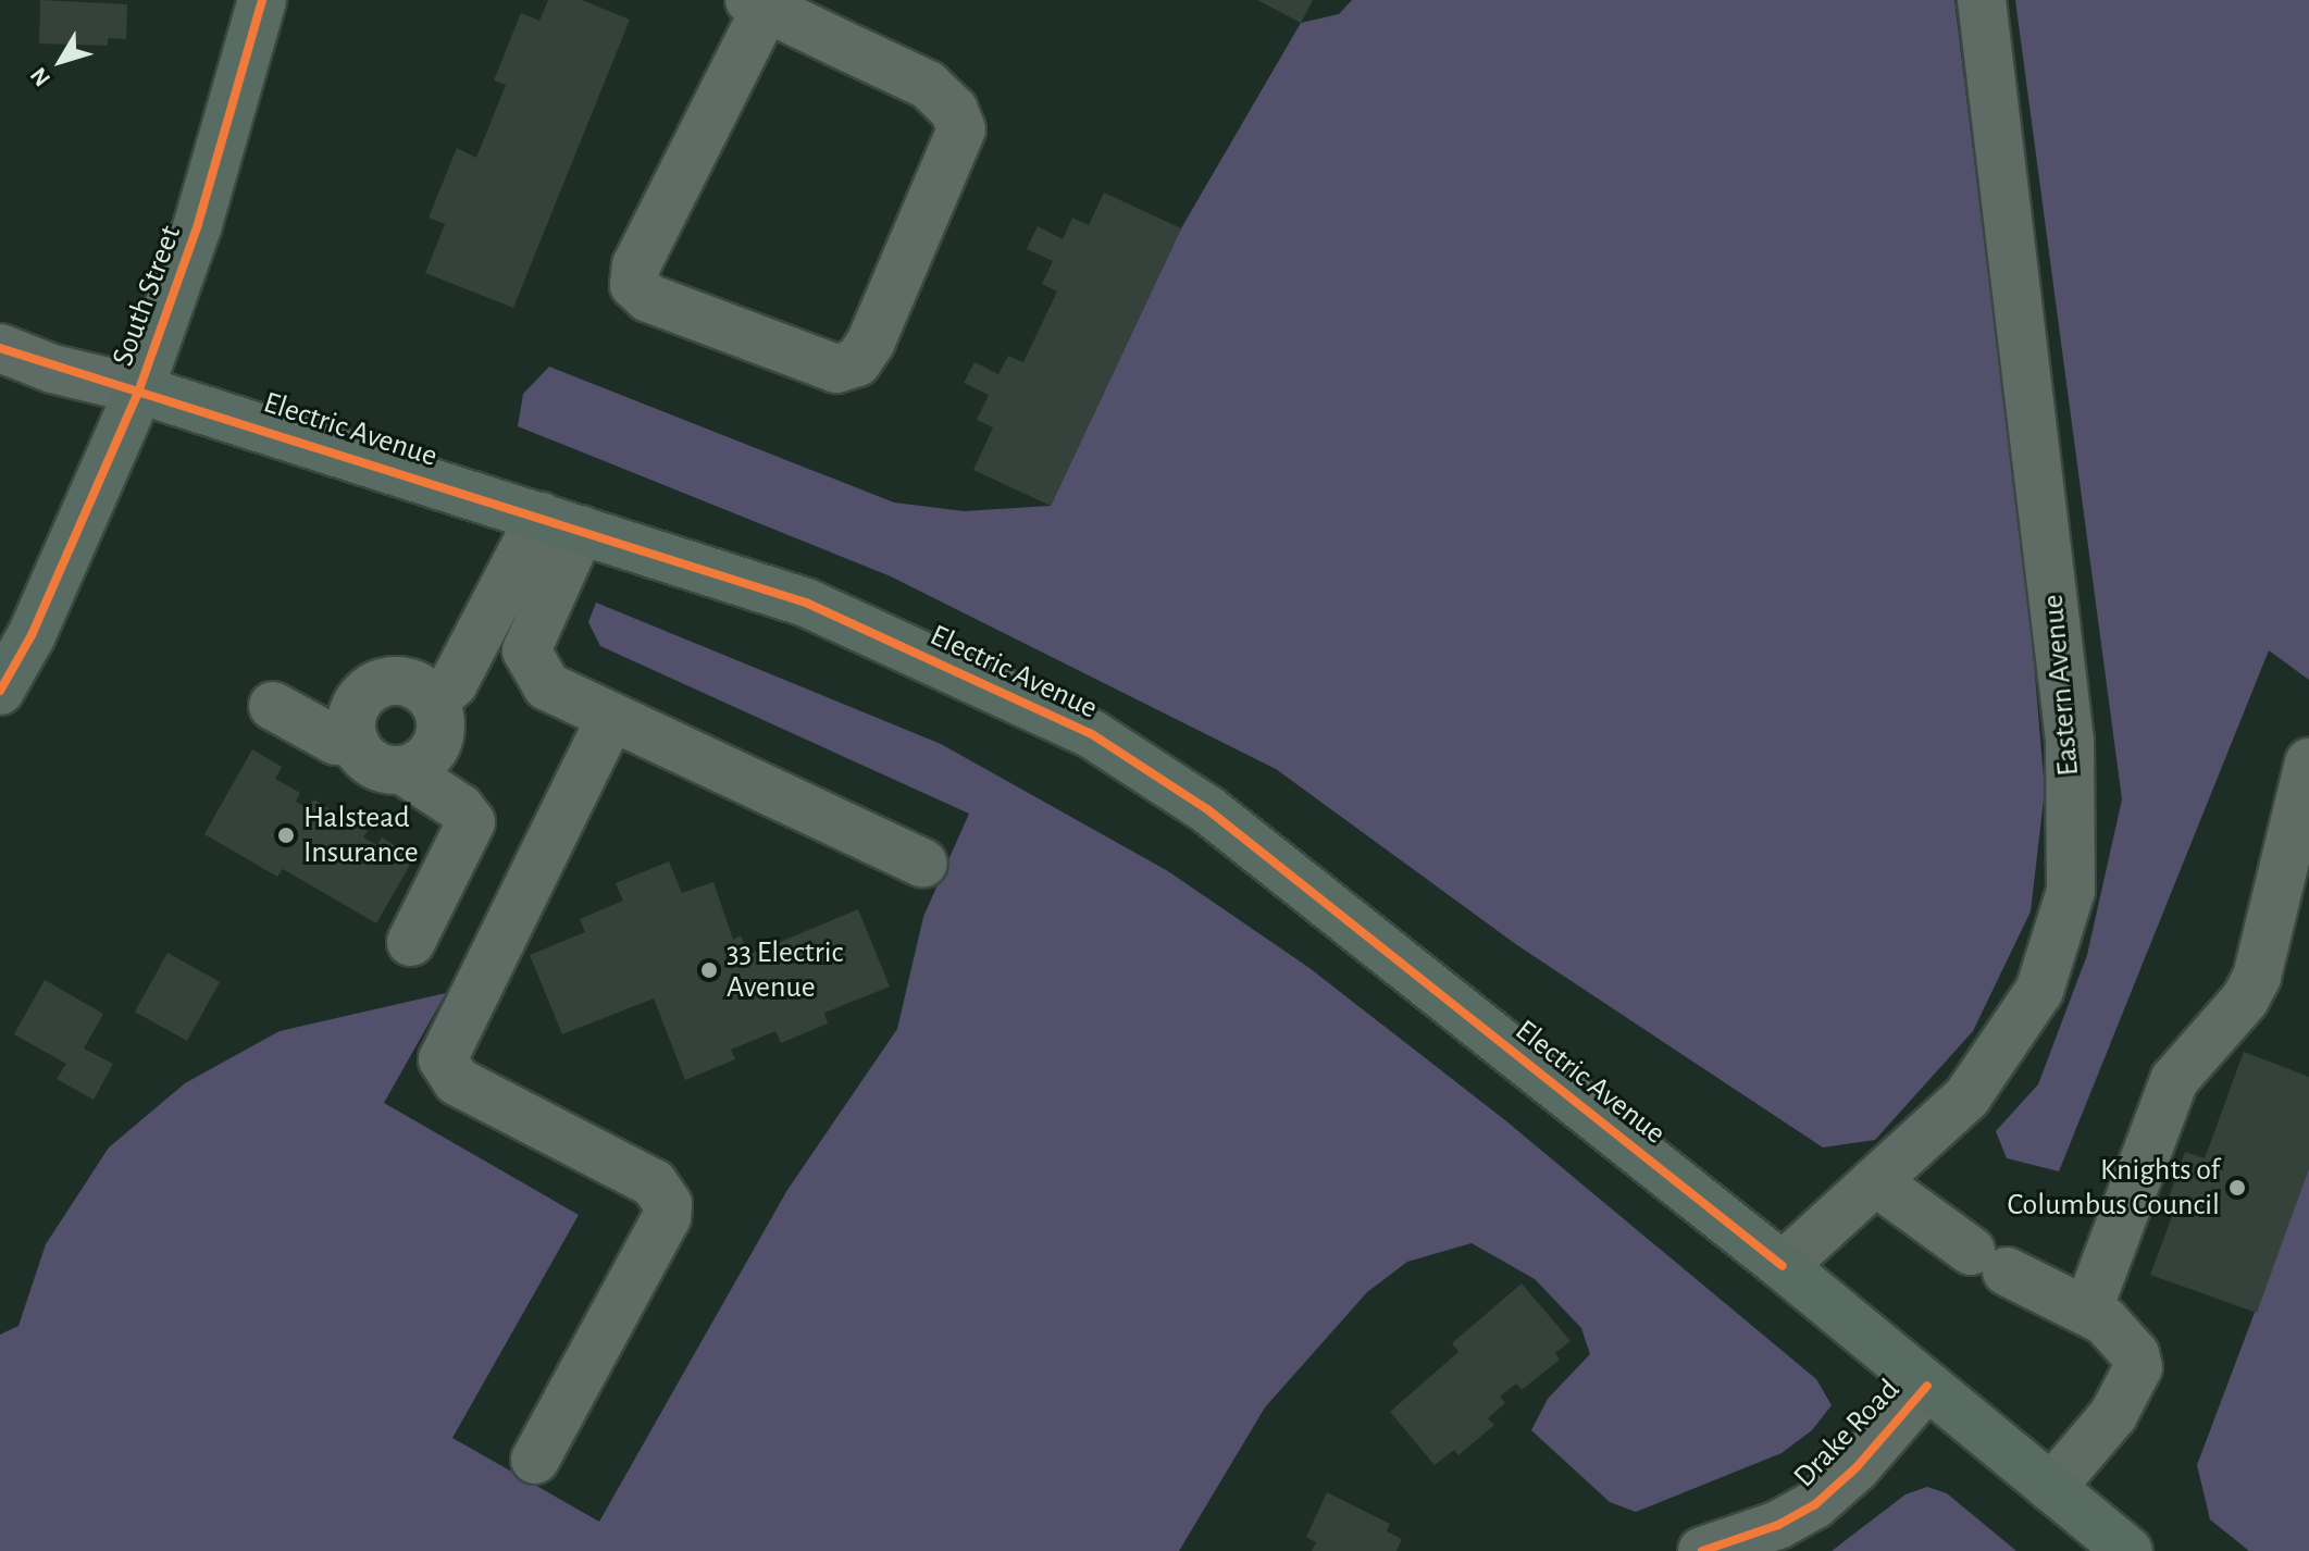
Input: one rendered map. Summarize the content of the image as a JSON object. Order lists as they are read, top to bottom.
{
  "streets": {
    "main road": ["South Street", "Electric Avenue"],
    "street": ["Eastern Avenue", "Drake Road"]
  },
  "crossings": [
    ["South Street", "Electric Avenue"],
    ["Electric Avenue", "Eastern Avenue"],
    ["Electric Avenue", "Drake Road"]
  ],
  "places": ["Halstead Insurance", "33 Electric Avenue", "Knights of Columbus Council"],
  "north": "bottom left"
}
